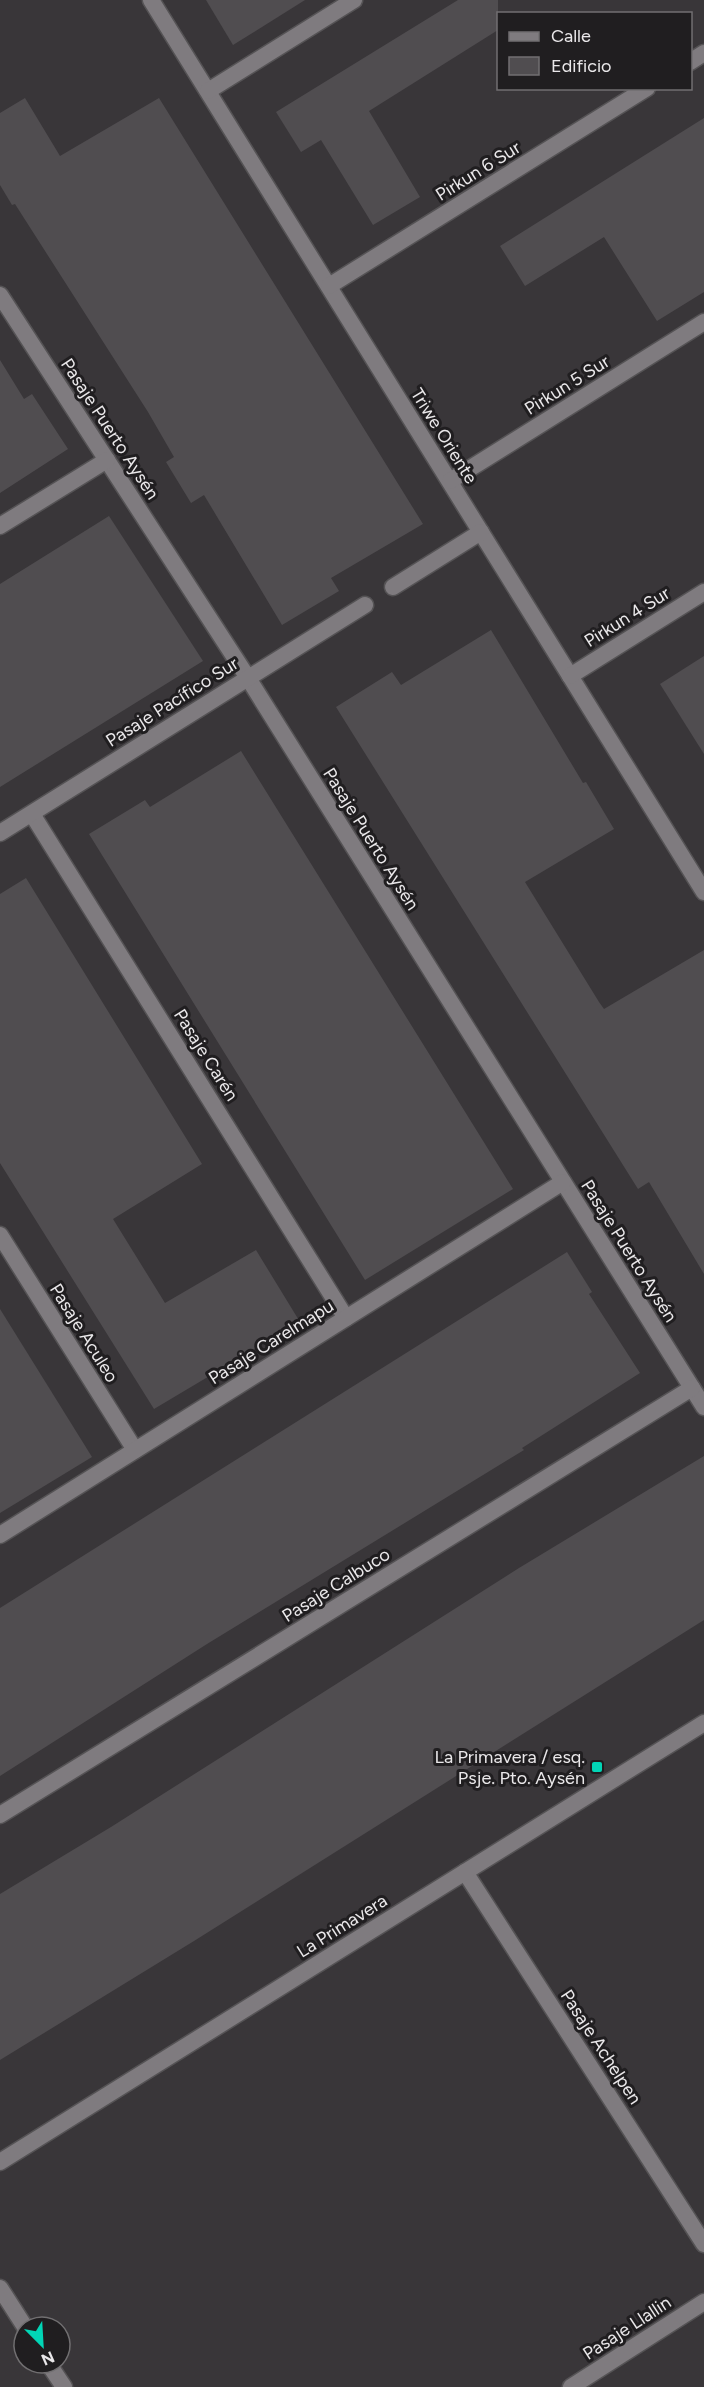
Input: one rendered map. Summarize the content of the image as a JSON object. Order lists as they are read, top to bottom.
{
  "streets": {
    "street": [
      "Pirkun 6 Sur",
      "Pirkun 5 Sur",
      "Pasaje Puerto Aysén",
      "Triwe Oriente",
      "Pirkun 4 Sur",
      "Pasaje Pacífico Sur",
      "Pasaje Carén",
      "Pasaje Aculeo",
      "Pasaje Carelmapu",
      "Pasaje Calbuco",
      "La Primavera",
      "Pasaje Achelpen",
      "Pasaje Llallin"
    ]
  },
  "crossings": [
    ["Pirkun 6 Sur", "Triwe Oriente"],
    ["Pirkun 5 Sur", "Triwe Oriente"],
    ["Pasaje Puerto Aysén", "Pasaje Pacífico Sur"],
    ["Pasaje Puerto Aysén", "Pasaje Carelmapu"],
    ["Pasaje Puerto Aysén", "Pasaje Calbuco"],
    ["Triwe Oriente", "Pirkun 4 Sur"],
    ["Pasaje Pacífico Sur", "Pasaje Carén"],
    ["Pasaje Carén", "Pasaje Carelmapu"],
    ["Pasaje Aculeo", "Pasaje Carelmapu"],
    ["La Primavera", "Pasaje Achelpen"]
  ],
  "places": {
    "transit": ["La Primavera / esq. Psje. Pto. Aysén"]
  },
  "legend": ["Calle", "Edificio"],
  "north": "bottom right"
}
